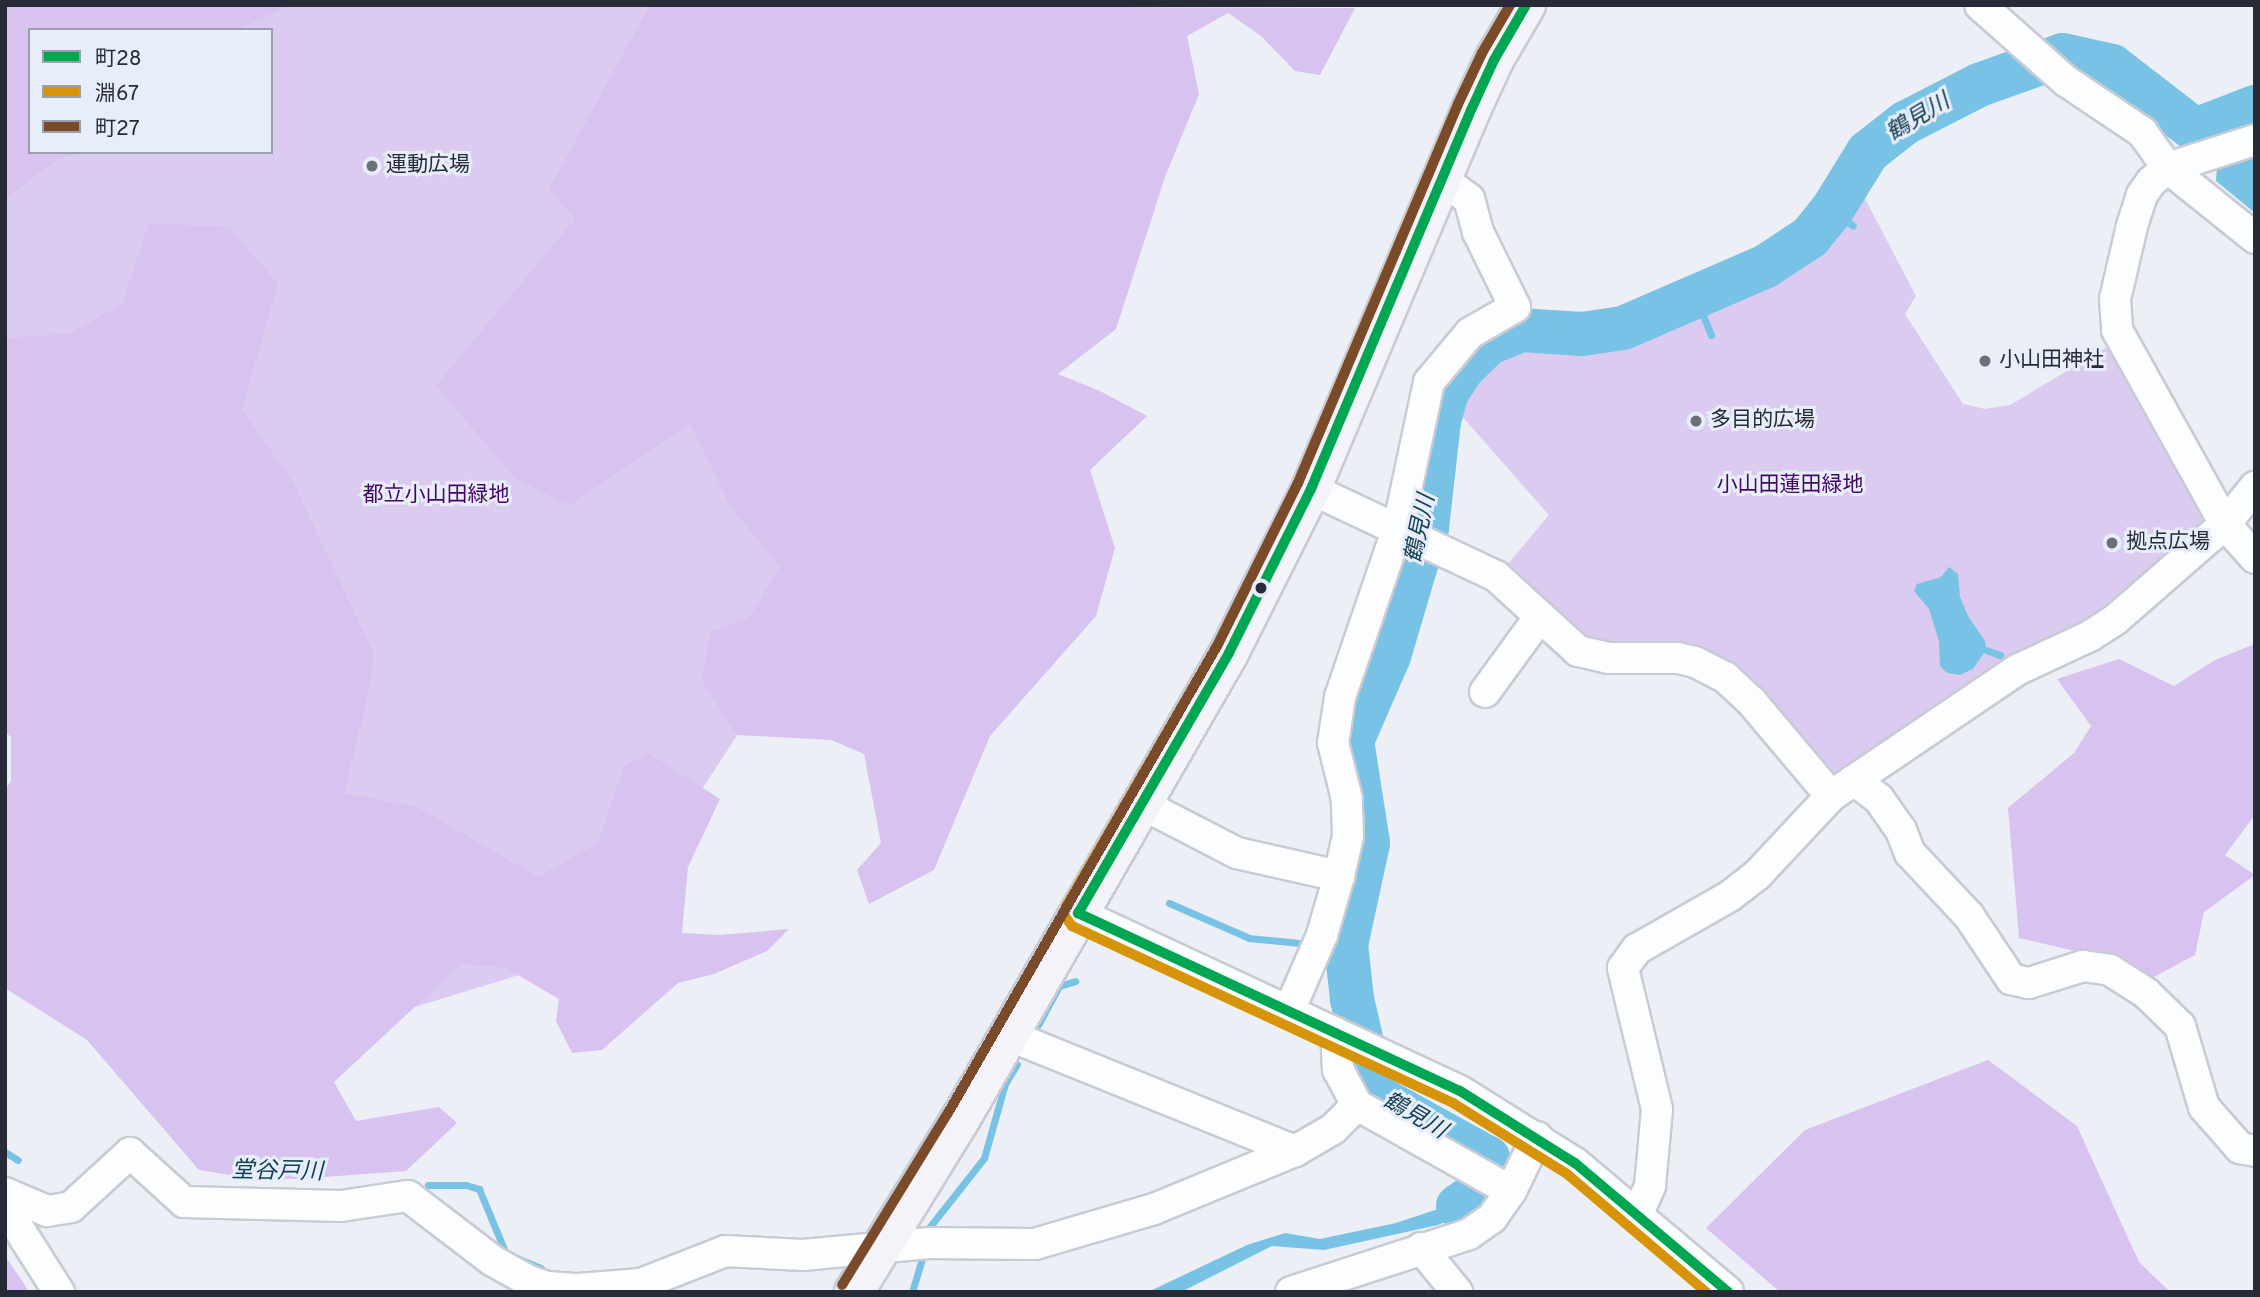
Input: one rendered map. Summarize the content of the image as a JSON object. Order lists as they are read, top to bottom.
{
  "water": ["鶴見川", "堂谷戸川"],
  "parks": ["小山田蓮田緑地", "都立小山田緑地"],
  "places": [
    "運動広場",
    "小山田神社",
    "多目的広場",
    "拠点広場"
  ],
  "lines": ["transit line 町28", "transit line 淵67", "transit line 町27"],
  "legend": ["町28", "淵67", "町27"]
}
